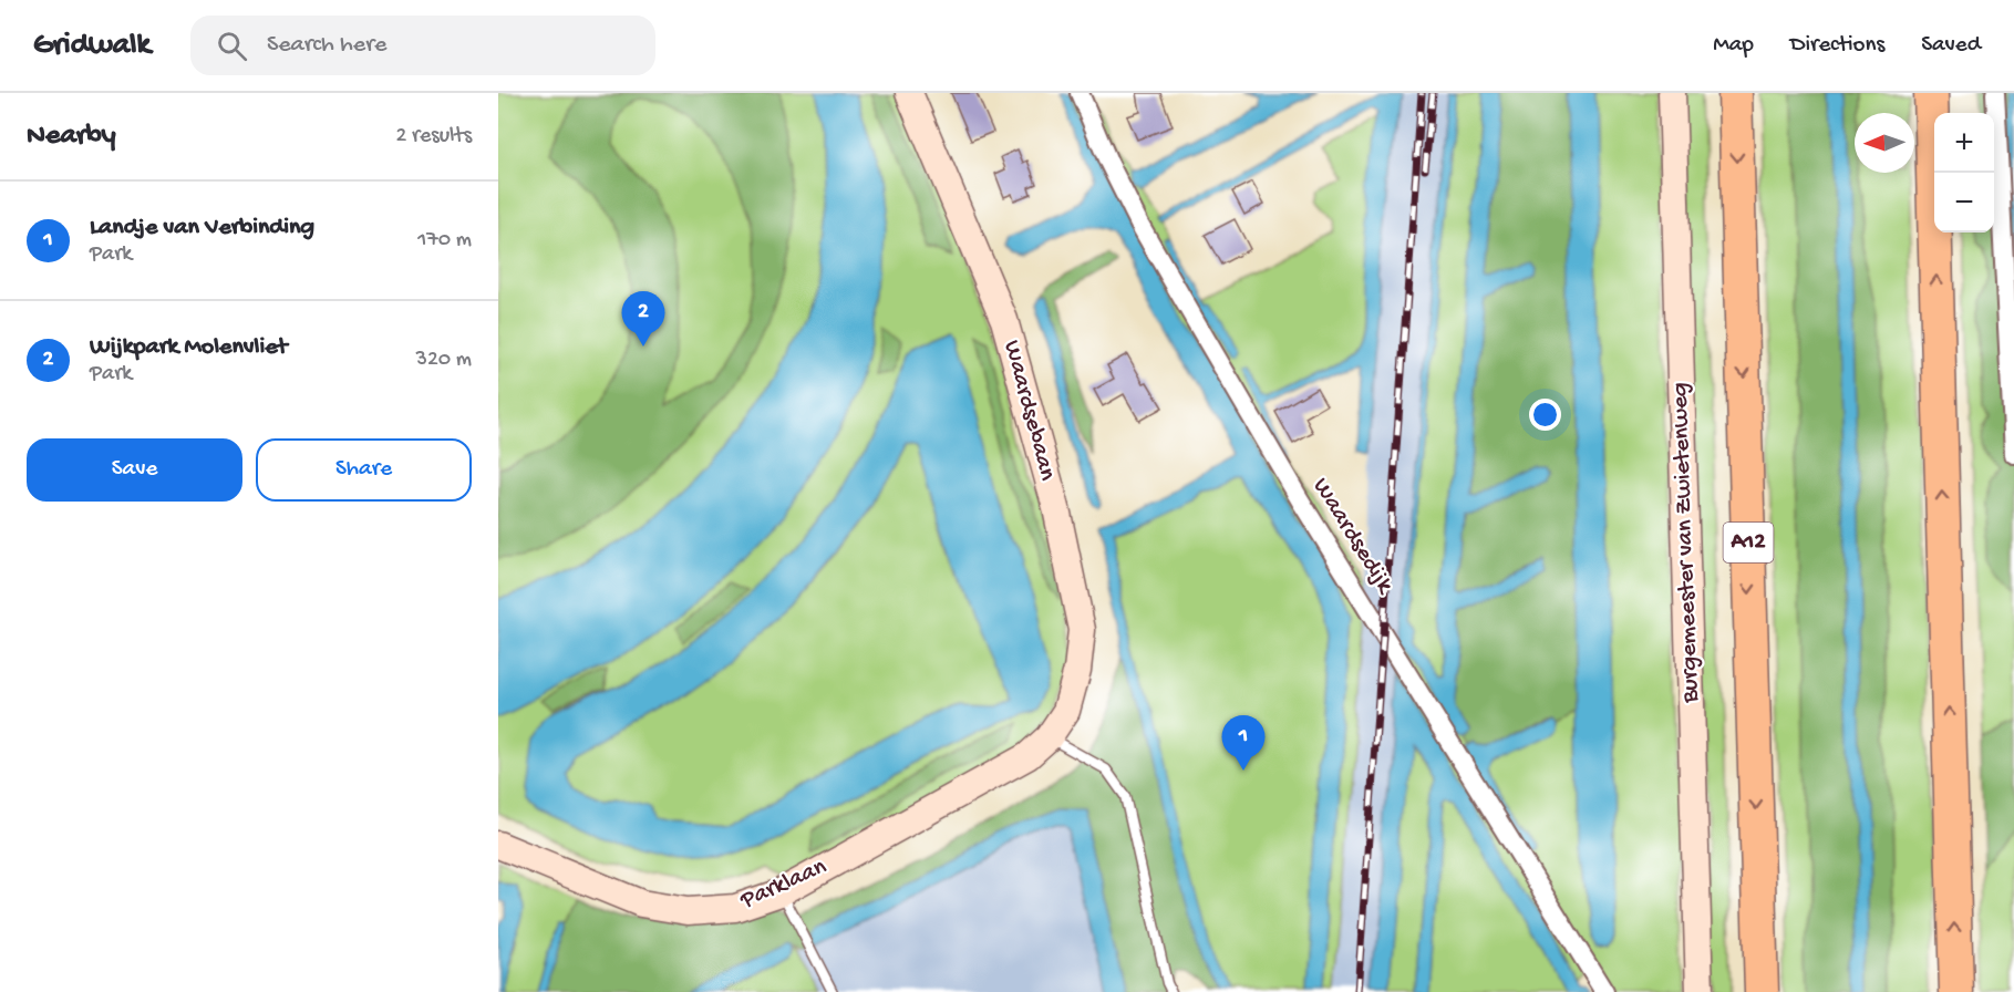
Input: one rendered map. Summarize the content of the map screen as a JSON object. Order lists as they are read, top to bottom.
{
  "streets": {
    "highway": ["A12"],
    "street": [
      "Waardsebaan",
      "Waardsedijk",
      "Burgemeester van Zwietenweg",
      "Parklaan"
    ]
  },
  "crossings": [
    ["Waardsebaan", "Parklaan"]
  ],
  "north": "left",
  "page": {
    "header": "Gridwalk",
    "search": "Search here",
    "nav": ["Map", "Directions", "Saved"],
    "heading": ["Nearby", "2 results"],
    "map_buttons": ["+", "−"],
    "list": [
      {
        "mark": "1",
        "name": "Landje van Verbinding",
        "note": "Park",
        "value": "170 m"
      },
      {
        "mark": "2",
        "name": "Wijkpark Molenvliet",
        "note": "Park",
        "value": "320 m"
      }
    ],
    "pins": ["2", "1"],
    "buttons": ["Save", "Share"]
  }
}
